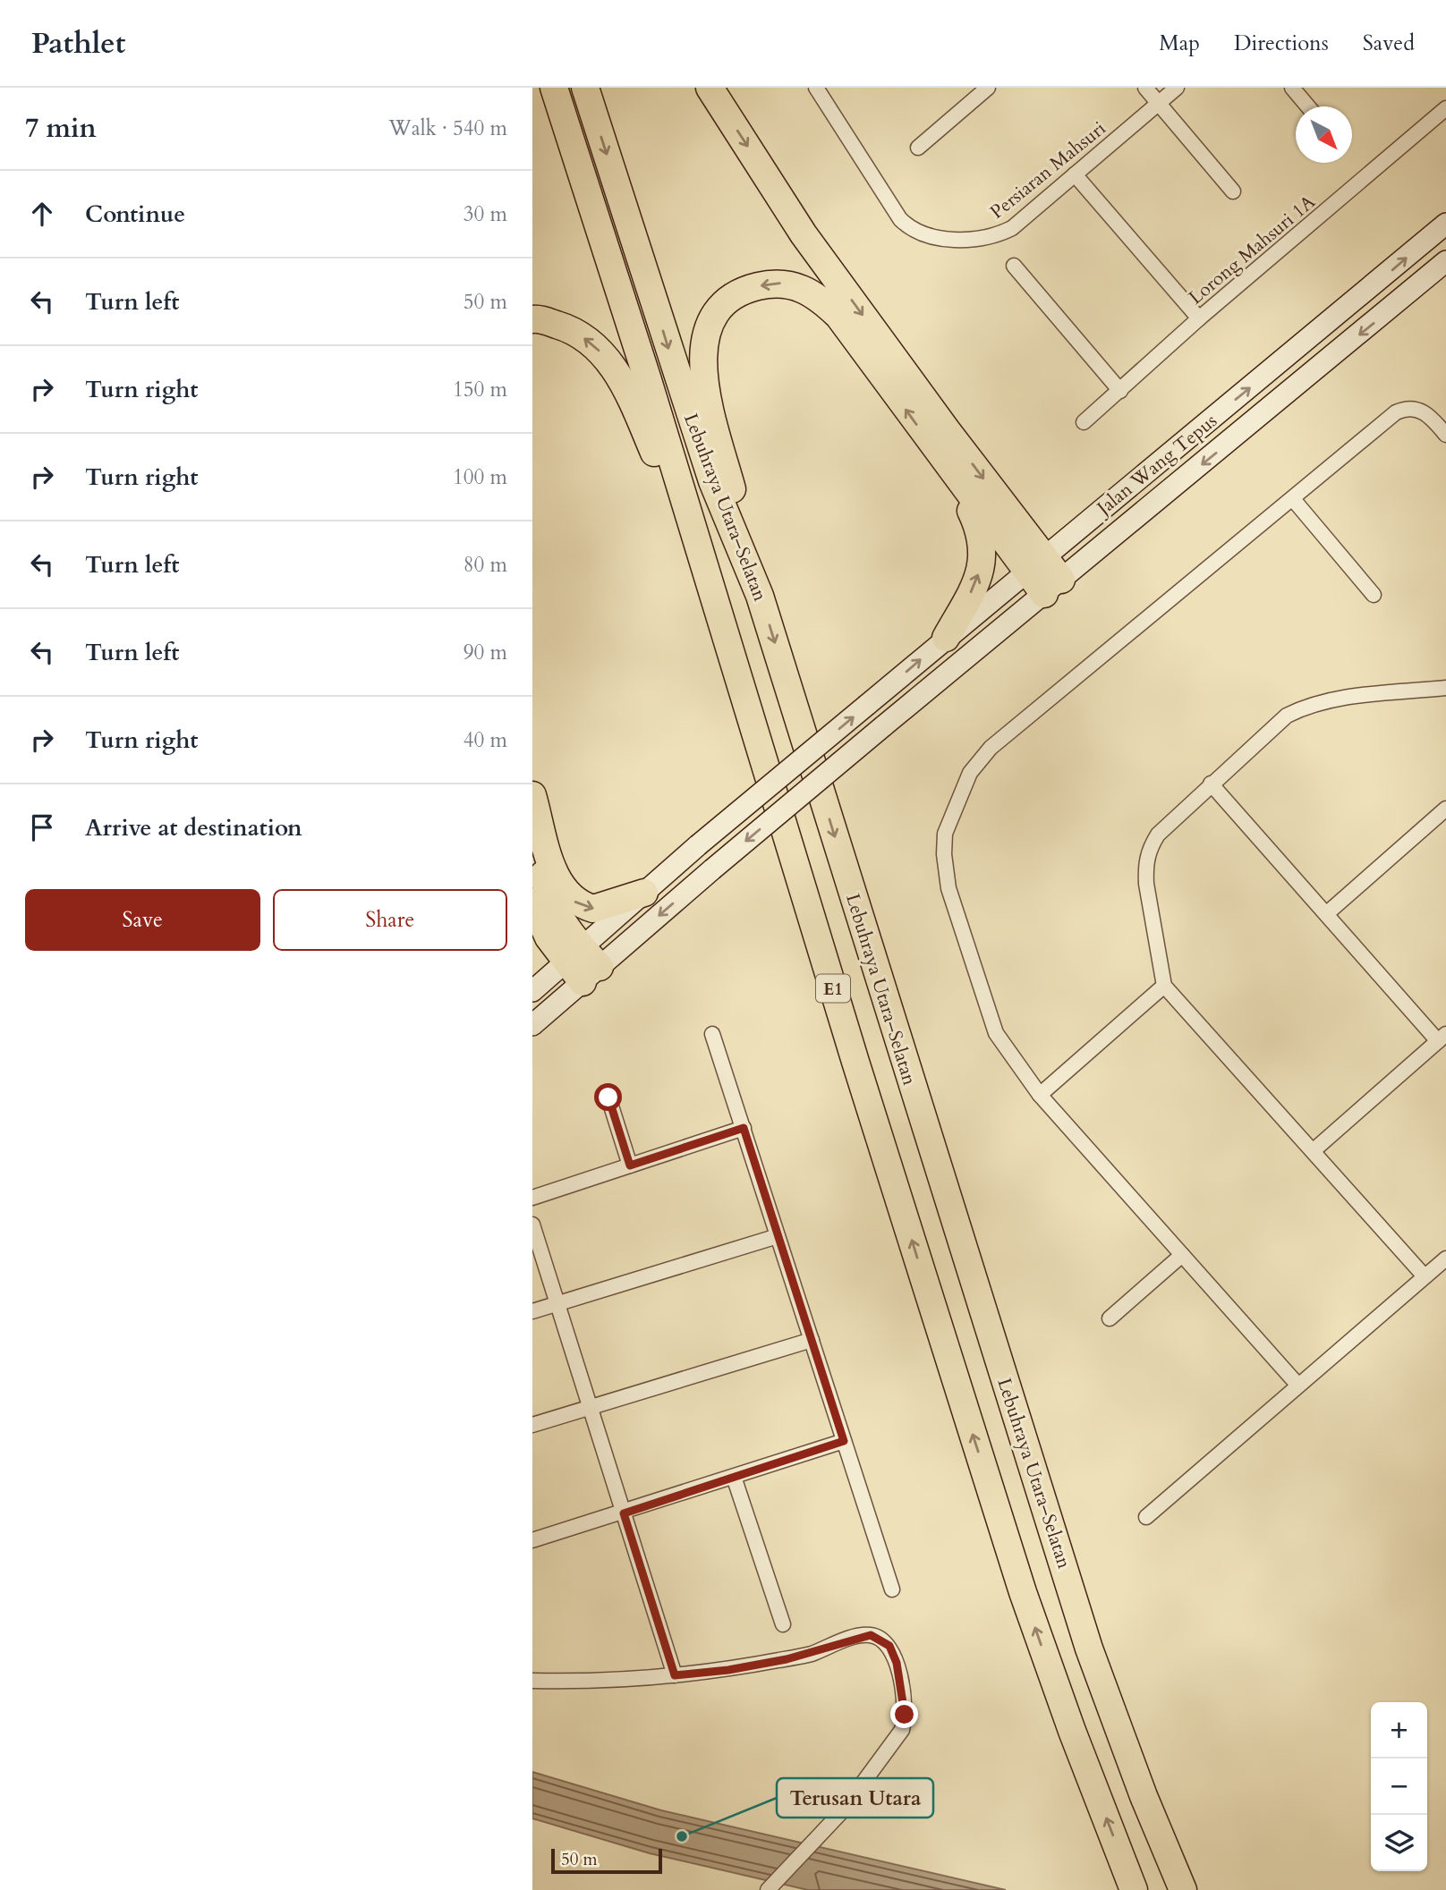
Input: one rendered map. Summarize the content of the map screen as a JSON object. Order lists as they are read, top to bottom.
{
  "streets": {
    "highway": ["Lebuhraya Utara–Selatan", "E1"],
    "main road": ["Jalan Wang Tepus"],
    "street": ["Persiaran Mahsuri", "Lorong Mahsuri 1A"]
  },
  "places": ["Terusan Utara"],
  "scale_bar": "50 m",
  "north": "bottom right",
  "page": {
    "header": "Pathlet",
    "nav": ["Map", "Directions", "Saved"],
    "heading": ["7 min", "Walk · 540 m"],
    "list": [
      ["Continue", "30 m"],
      ["Turn left", "50 m"],
      ["Turn right", "150 m"],
      ["Turn right", "100 m"],
      ["Turn left", "80 m"],
      ["Turn left", "90 m"],
      ["Turn right", "40 m"],
      "Arrive at destination"
    ],
    "buttons": ["Save", "Share"],
    "map_buttons": ["+", "−"],
    "scale": "50 m"
  }
}
